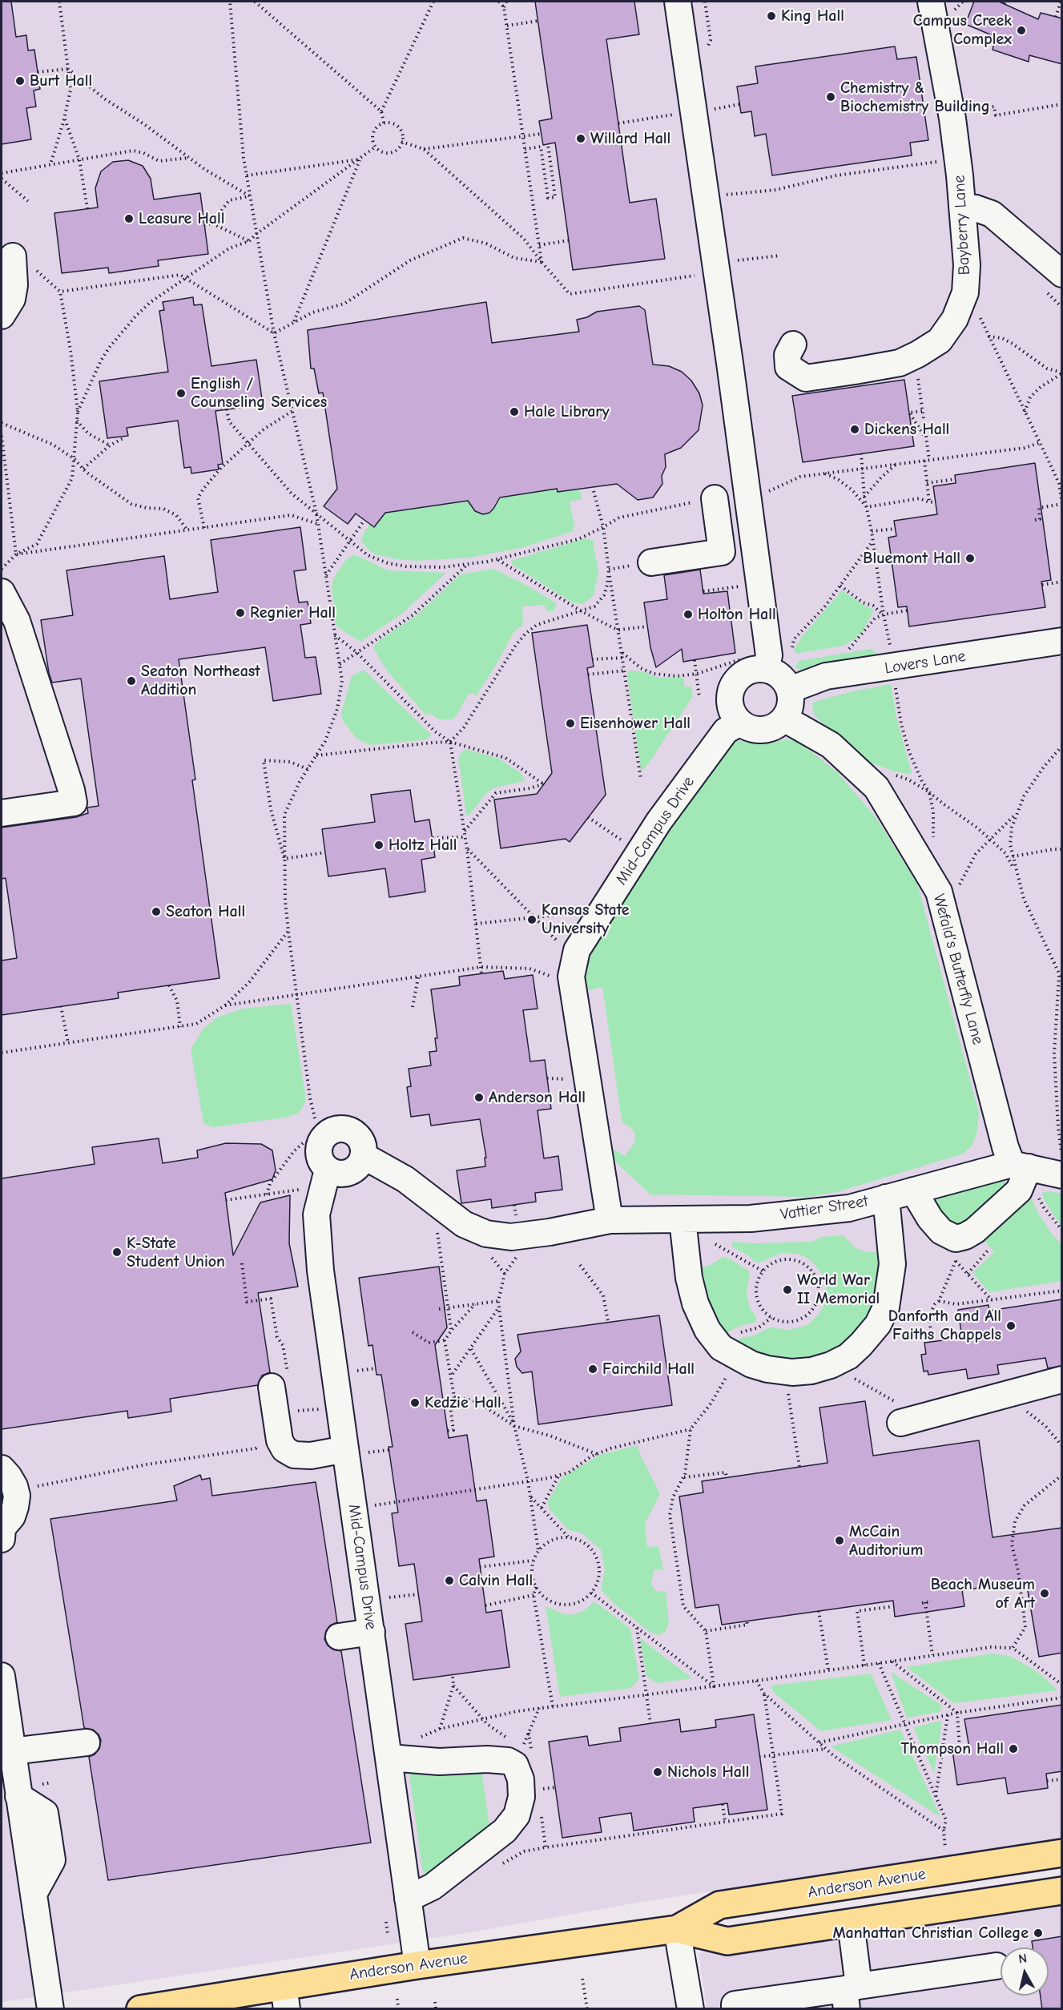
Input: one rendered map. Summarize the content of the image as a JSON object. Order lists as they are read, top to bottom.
{
  "streets": {
    "main road": ["Anderson Avenue"],
    "street": [
      "Bayberry Lane",
      "Lovers Lane",
      "Mid-Campus Drive",
      "Wefald's Butterfly Lane",
      "Vattier Street"
    ]
  },
  "crossings": [
    ["Lovers Lane", "Mid-Campus Drive"],
    ["Lovers Lane", "Wefald's Butterfly Lane"],
    ["Mid-Campus Drive", "Wefald's Butterfly Lane"],
    ["Mid-Campus Drive", "Vattier Street"],
    ["Mid-Campus Drive", "Anderson Avenue"],
    ["Wefald's Butterfly Lane", "Vattier Street"]
  ],
  "places": [
    "King Hall",
    "Campus Creek Complex",
    "Burt Hall",
    "Chemistry & Biochemistry Building",
    "Willard Hall",
    "Leasure Hall",
    "English / Counseling Services",
    "Hale Library",
    "Dickens Hall",
    "Bluemont Hall",
    "Regnier Hall",
    "Holton Hall",
    "Seaton Northeast Addition",
    "Eisenhower Hall",
    "Holtz Hall",
    "Seaton Hall",
    "Kansas State University",
    "Anderson Hall",
    "K-State Student Union",
    "World War II Memorial",
    "Danforth and All Faiths Chappels",
    "Fairchild Hall",
    "Kedzie Hall",
    "McCain Auditorium",
    "Calvin Hall",
    "Beach Museum of Art",
    "Thompson Hall",
    "Nichols Hall",
    "Manhattan Christian College"
  ],
  "north": "top"
}
